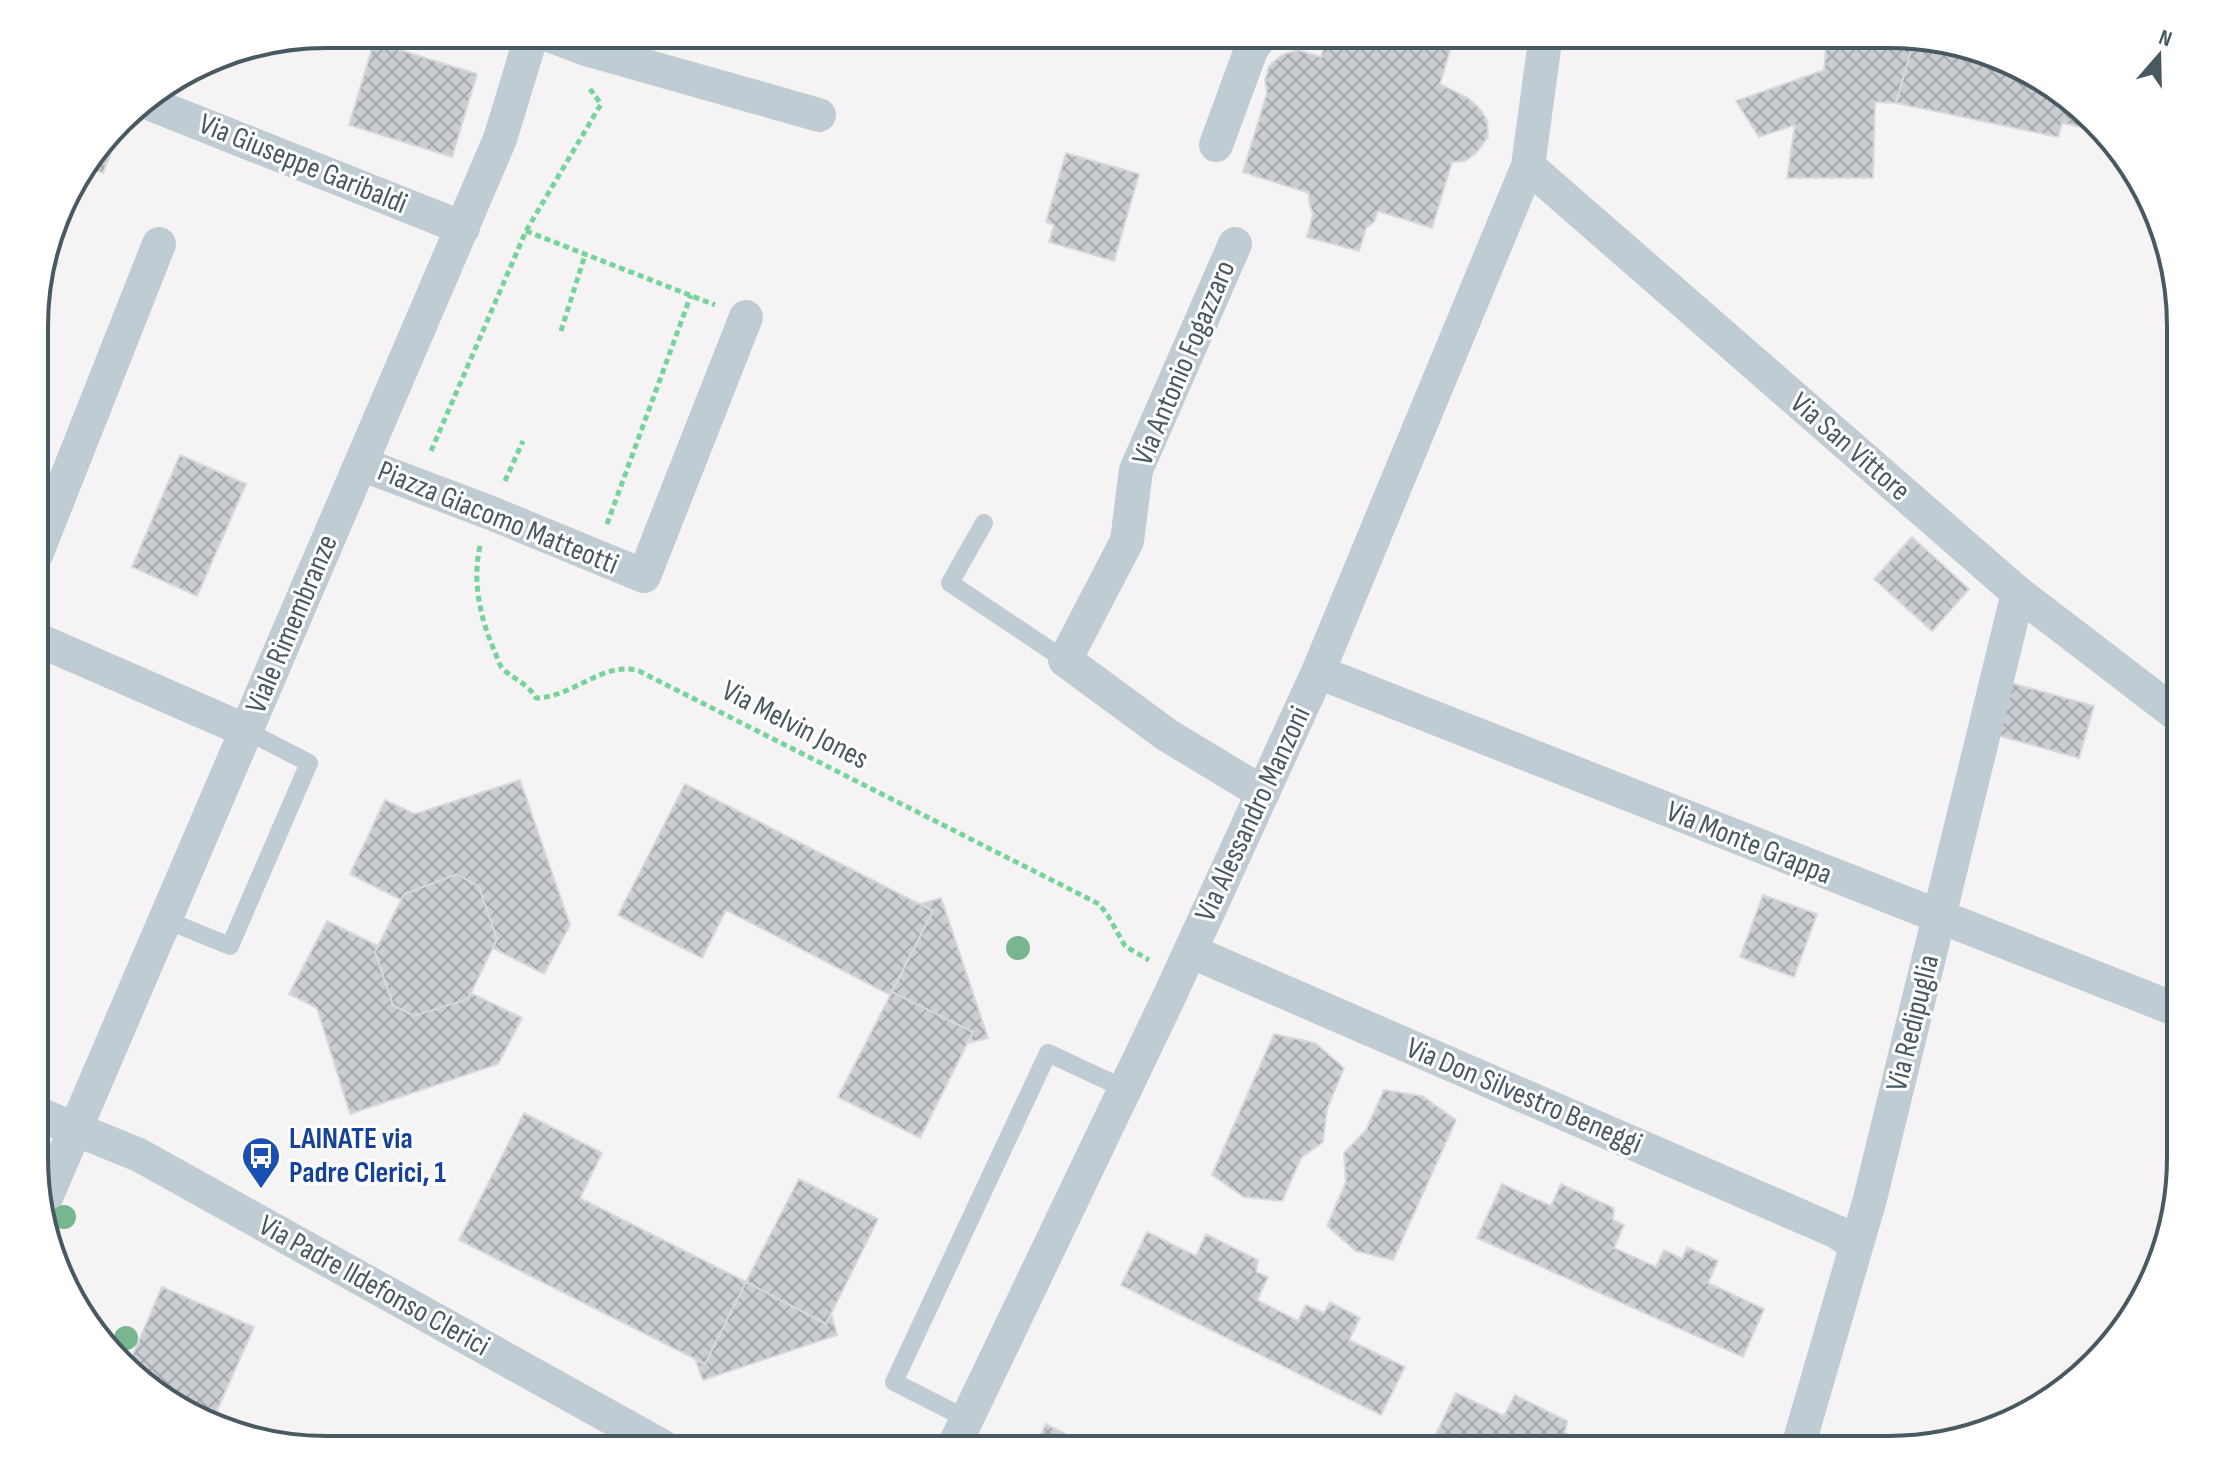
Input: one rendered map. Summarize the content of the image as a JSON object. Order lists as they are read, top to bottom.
{
  "streets": {
    "street": [
      "Via Giuseppe Garibaldi",
      "Via Antonio Fogazzaro",
      "Via San Vittore",
      "Piazza Giacomo Matteotti",
      "Viale Rimembranze",
      "Via Alessandro Manzoni",
      "Via Monte Grappa",
      "Via Redipuglia",
      "Via Don Silvestro Beneggi",
      "Via Padre Ildefonso Clerici"
    ],
    "path": ["Via Melvin Jones"]
  },
  "crossings": [
    ["Via Giuseppe Garibaldi", "Viale Rimembranze"],
    ["Via San Vittore", "Via Alessandro Manzoni"],
    ["Via San Vittore", "Via Redipuglia"],
    ["Piazza Giacomo Matteotti", "Viale Rimembranze"],
    ["Viale Rimembranze", "Via Padre Ildefonso Clerici"],
    ["Via Melvin Jones", "Via Alessandro Manzoni"],
    ["Via Melvin Jones", "Via Don Silvestro Beneggi"],
    ["Via Alessandro Manzoni", "Via Monte Grappa"],
    ["Via Alessandro Manzoni", "Via Don Silvestro Beneggi"],
    ["Via Monte Grappa", "Via Redipuglia"],
    ["Via Redipuglia", "Via Don Silvestro Beneggi"]
  ],
  "places": {
    "bus stop": ["LAINATE via Padre Clerici, 1"]
  },
  "north": "top"
}
